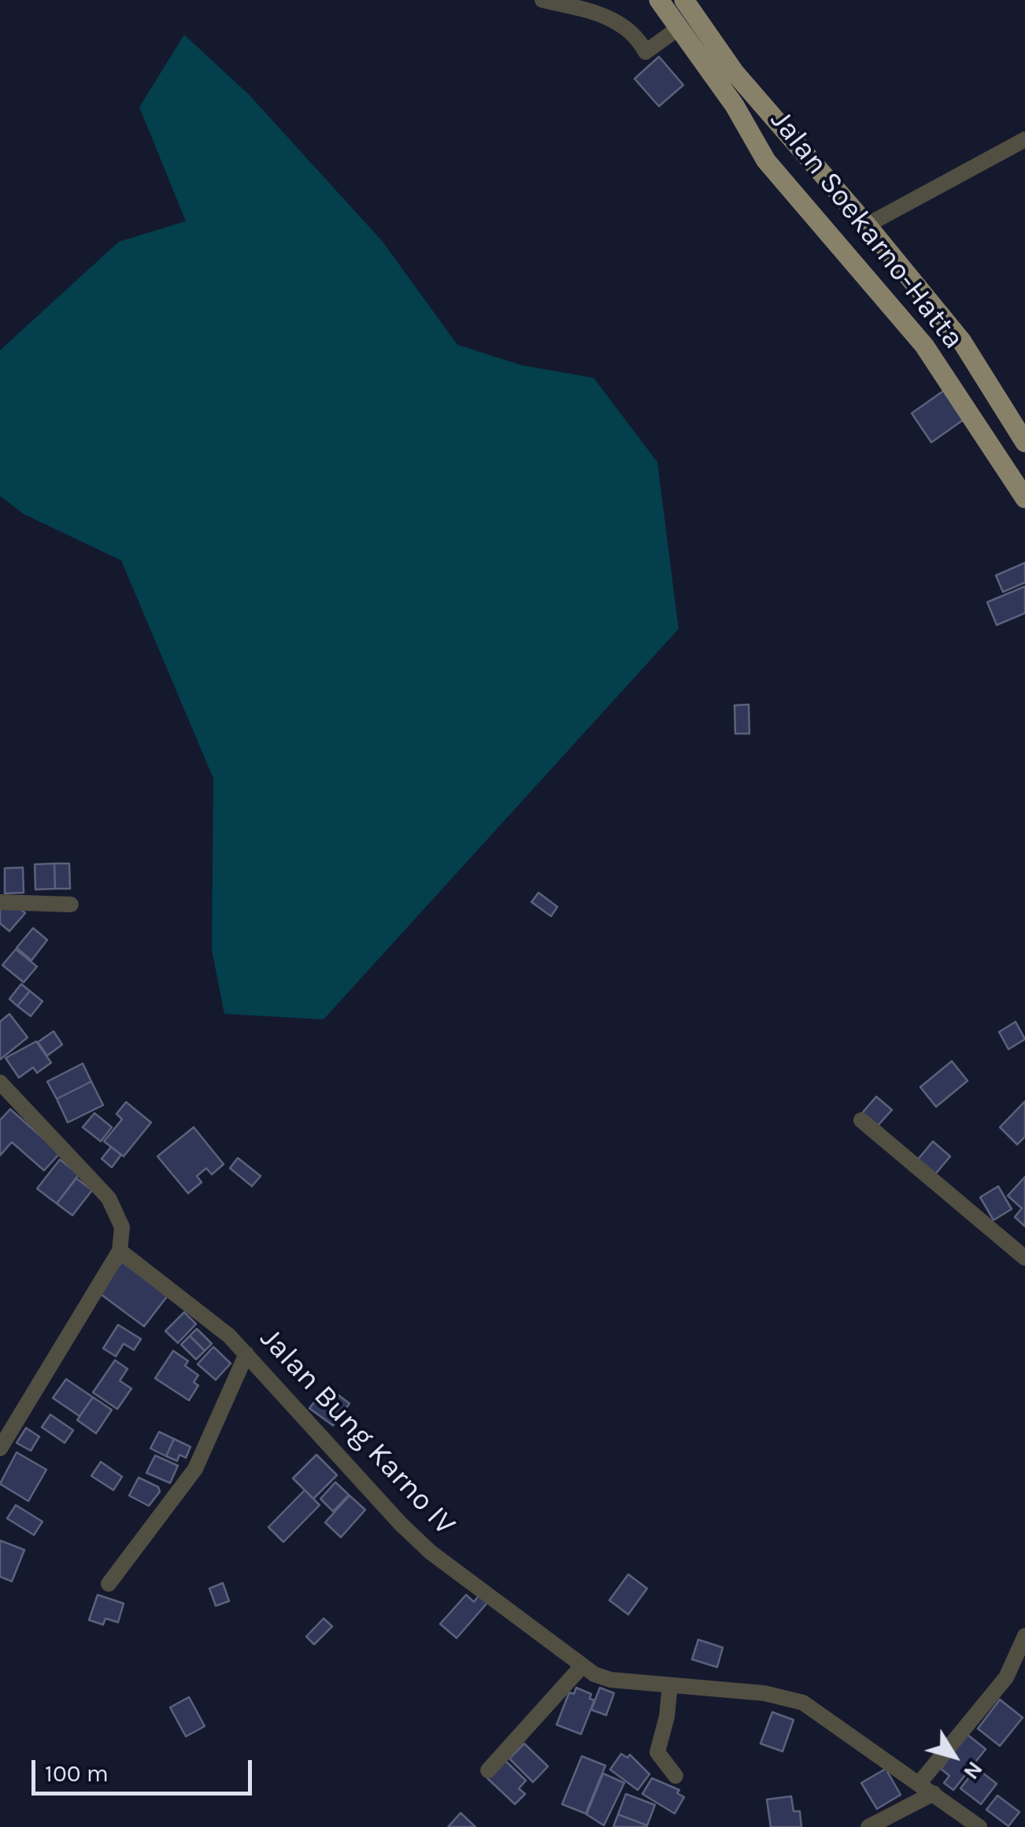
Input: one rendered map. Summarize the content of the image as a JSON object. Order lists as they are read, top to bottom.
{
  "streets": {
    "main road": ["Jalan Soekarno-Hatta"],
    "street": ["Jalan Bung Karno IV"]
  },
  "scale_bar": "100 m",
  "north": "bottom right"
}
